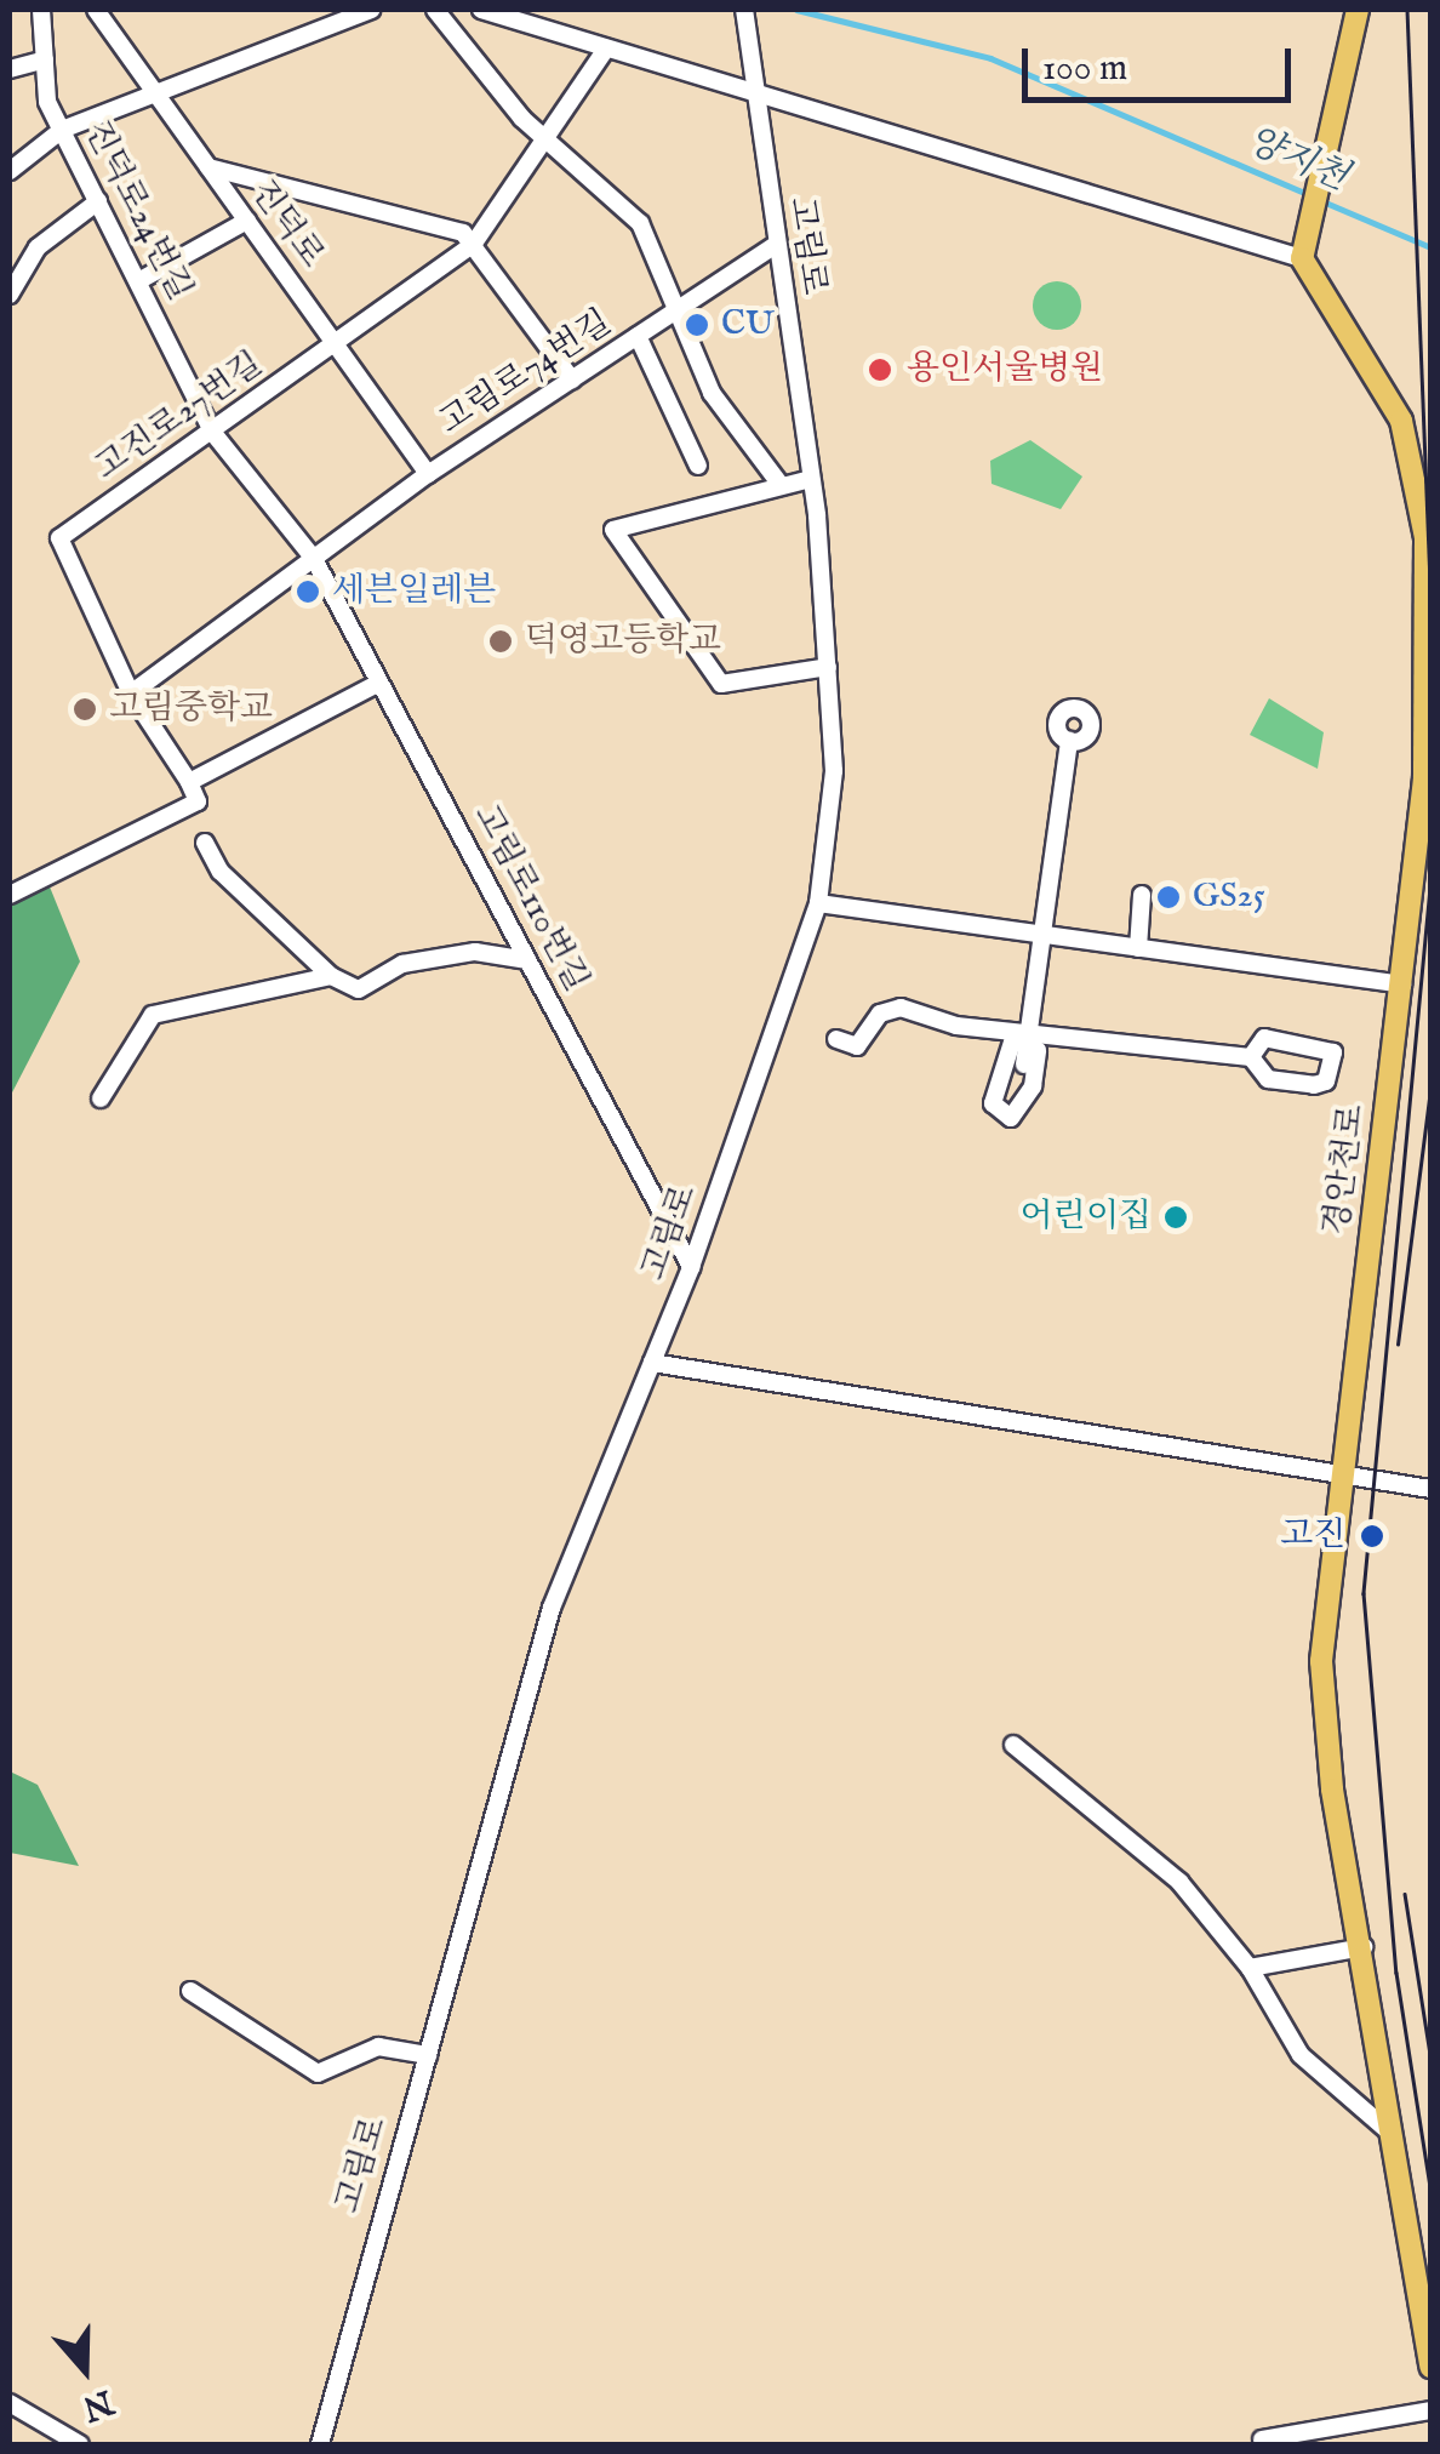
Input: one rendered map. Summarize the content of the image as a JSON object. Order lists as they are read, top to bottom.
{
  "streets": {
    "main road": ["경안천로"],
    "street": [
      "진덕로24번길",
      "진덕로",
      "고림로",
      "고림로74번길",
      "고진로27번길",
      "고림로110번길"
    ]
  },
  "crossings": [
    ["진덕로24번길", "고진로27번길"],
    ["진덕로", "고림로74번길"],
    ["진덕로", "고진로27번길"],
    ["고림로", "고림로74번길"],
    ["고림로", "고림로110번길"],
    ["고림로74번길", "고진로27번길"],
    ["고림로74번길", "고림로110번길"]
  ],
  "water": ["양지천"],
  "places": [
    "CU",
    "용인서울병원",
    "세븐일레븐",
    "덕영고등학교",
    "고림중학교",
    "GS25",
    "어린이집",
    "고진"
  ],
  "scale_bar": "100 m",
  "north": "bottom"
}
